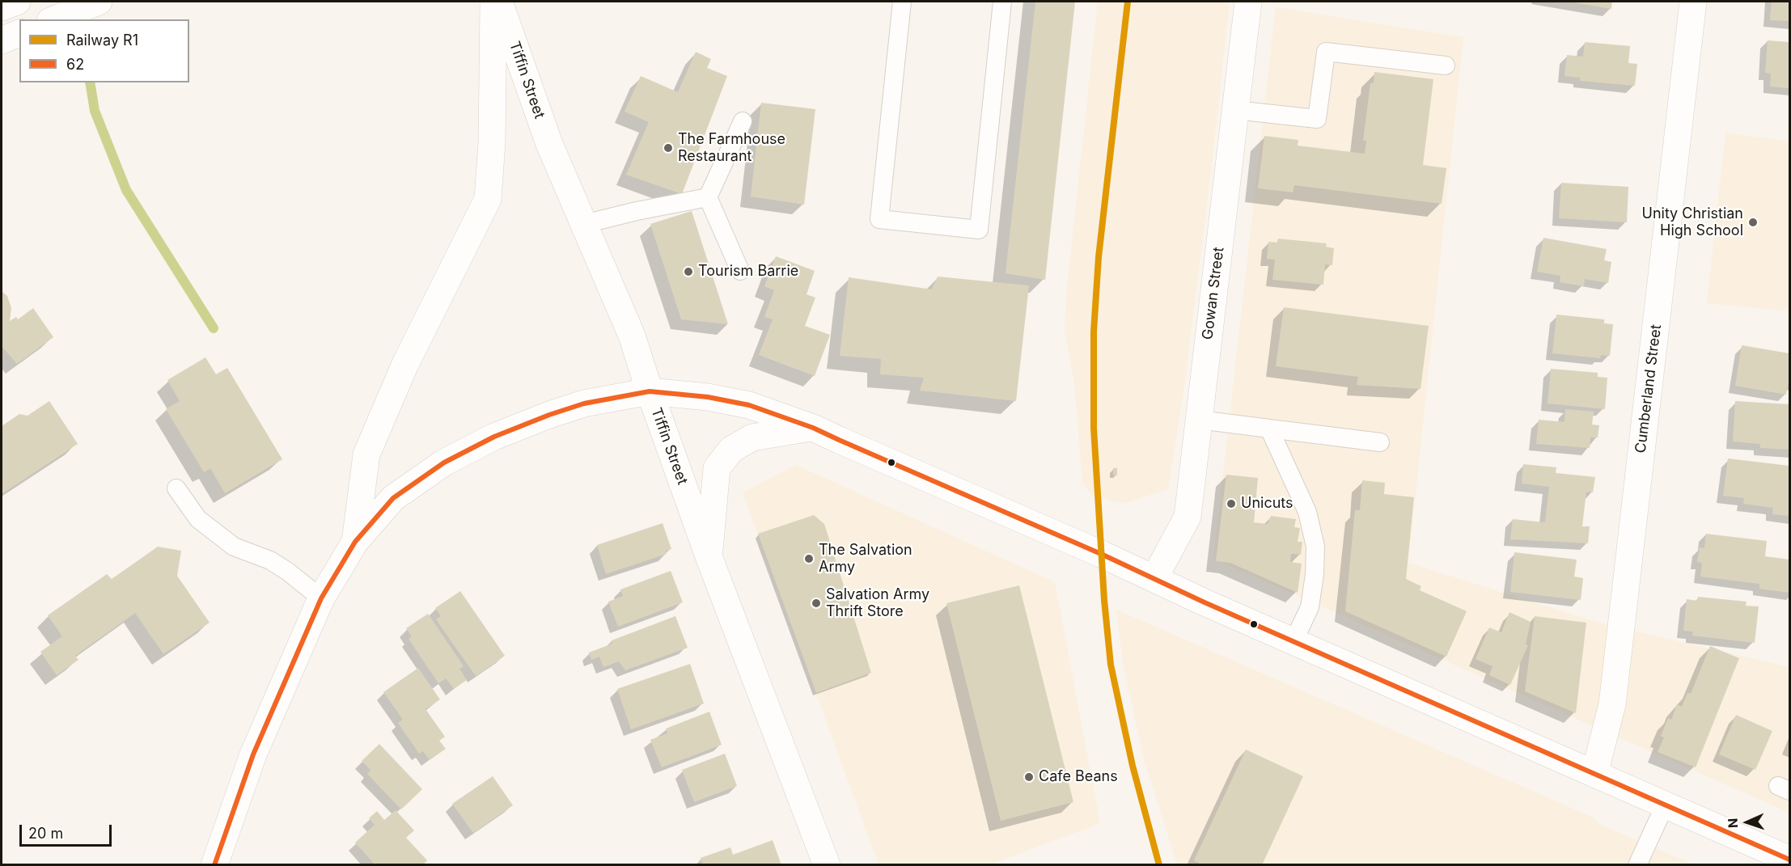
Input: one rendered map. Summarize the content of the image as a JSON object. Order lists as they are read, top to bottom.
{
  "streets": {
    "main road": ["Tiffin Street", "Gowan Street", "Cumberland Street"]
  },
  "places": [
    "The Farmhouse Restaurant",
    "Unity Christian High School",
    "Tourism Barrie",
    "Unicuts",
    "The Salvation Army",
    "Salvation Army Thrift Store",
    "Cafe Beans"
  ],
  "lines": ["rail line R1", "transit line 62"],
  "legend": ["Railway R1", "62"],
  "scale_bar": "20 m",
  "north": "left"
}
